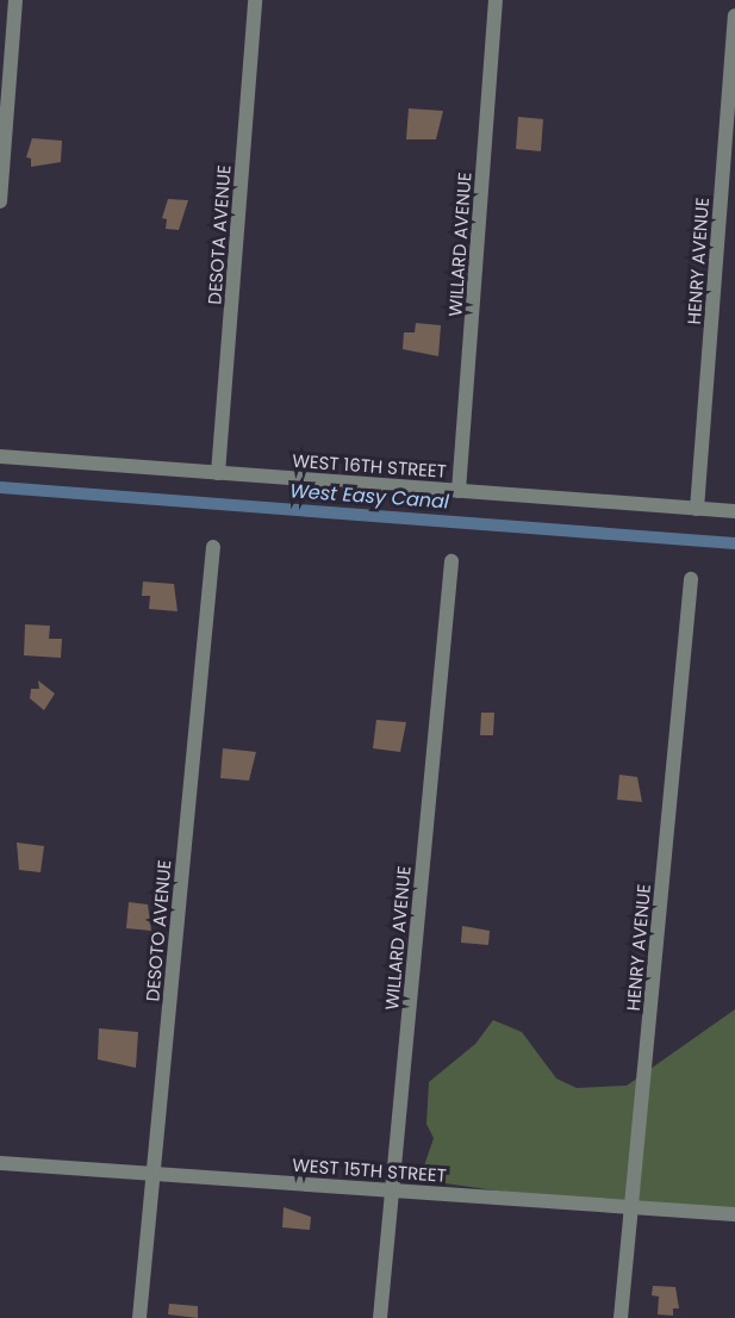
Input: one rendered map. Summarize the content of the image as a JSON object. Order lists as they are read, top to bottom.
{
  "streets": {
    "street": [
      "DESOTA AVENUE",
      "WILLARD AVENUE",
      "HENRY AVENUE",
      "WEST 16TH STREET",
      "DESOTO AVENUE",
      "WEST 15TH STREET"
    ]
  },
  "crossings": [
    ["DESOTA AVENUE", "WEST 16TH STREET"],
    ["WILLARD AVENUE", "WEST 16TH STREET"],
    ["WILLARD AVENUE", "WEST 15TH STREET"],
    ["HENRY AVENUE", "WEST 16TH STREET"],
    ["HENRY AVENUE", "WEST 15TH STREET"],
    ["DESOTO AVENUE", "WEST 15TH STREET"]
  ],
  "water": ["West Easy Canal"]
}
